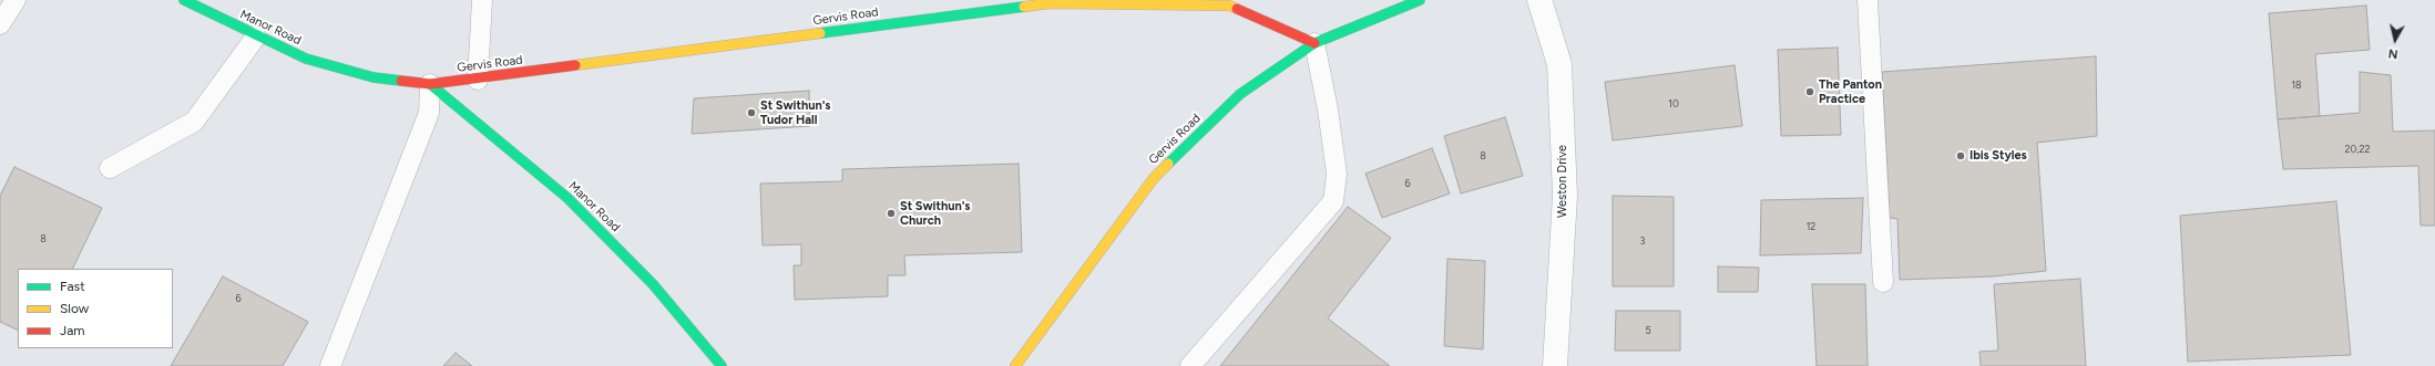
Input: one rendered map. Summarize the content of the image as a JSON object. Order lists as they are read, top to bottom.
{
  "streets": {
    "street": ["Gervis Road", "Manor Road", "Weston Drive"]
  },
  "crossings": [
    ["Gervis Road", "Manor Road"]
  ],
  "places": [
    "The Panton Practice",
    "St Swithun's Tudor Hall",
    "Ibis Styles",
    "St Swithun's Church"
  ],
  "house_numbers": [
    "18",
    "10",
    "20,22",
    "8",
    "6",
    "12",
    "8",
    "3",
    "6",
    "5"
  ],
  "legend": ["Fast", "Slow", "Jam"],
  "north": "bottom"
}
